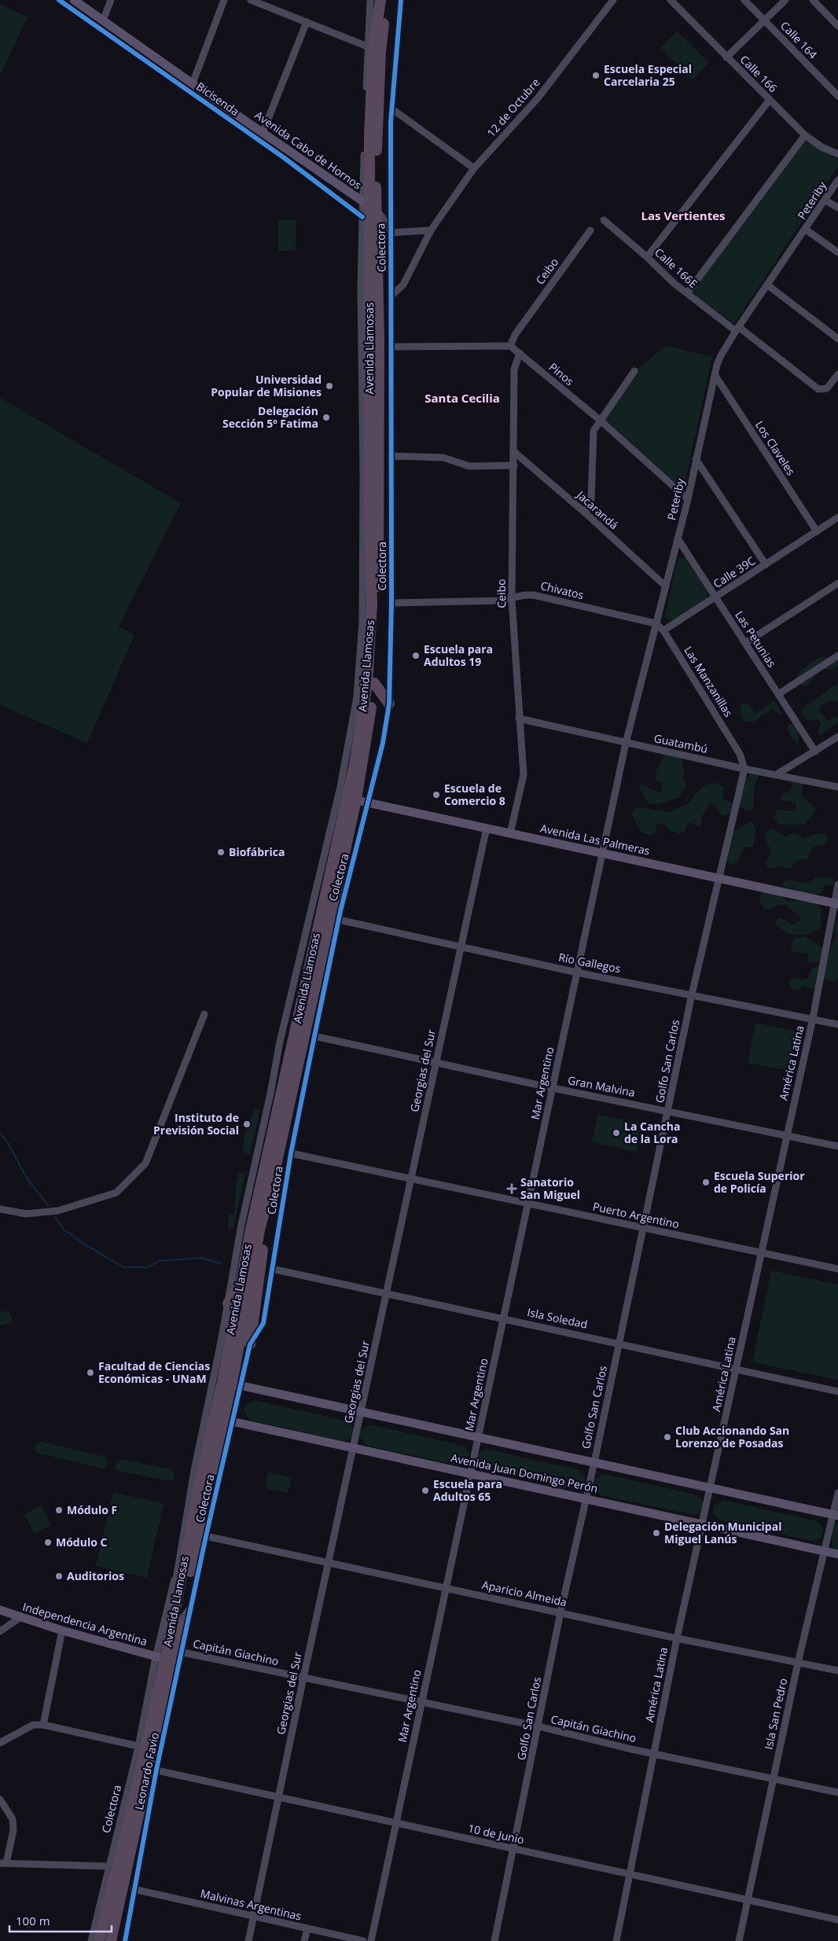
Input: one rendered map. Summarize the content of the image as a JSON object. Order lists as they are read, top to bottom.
{
  "streets": {
    "highway": ["Avenida Llamosas"],
    "main road": [
      "Avenida Cabo de Hornos",
      "Avenida Las Palmeras",
      "Avenida Juan Domingo Perón",
      "Independencia Argentina"
    ],
    "street": [
      "Calle 164",
      "Calle 166",
      "12 de Octubre",
      "Peteriby",
      "Colectora",
      "Calle 166E",
      "Ceibo",
      "Pinos",
      "Los Claveles",
      "Jacarandá",
      "Calle 39C",
      "Chivatos",
      "Las Petunias",
      "Las Manzanillas",
      "Guatambú",
      "Río Gallegos",
      "Golfo San Carlos",
      "América Latina",
      "Georgias del Sur",
      "Mar Argentino",
      "Gran Malvina",
      "Puerto Argentino",
      "Isla Soledad",
      "Aparicio Almeida",
      "Capitán Giachino",
      "Isla San Pedro",
      "Leonardo Favio",
      "10 de Junio",
      "Malvinas Argentinas"
    ],
    "cycle path": ["Bicisenda"]
  },
  "crossings": [
    ["12 de Octubre", "Colectora"],
    ["Avenida Cabo de Hornos", "Colectora"],
    ["Avenida Cabo de Hornos", "Avenida Llamosas"],
    ["Peteriby", "Calle 166E"],
    ["Peteriby", "Pinos"],
    ["Peteriby", "Los Claveles"],
    ["Peteriby", "Jacarandá"],
    ["Peteriby", "Chivatos"],
    ["Peteriby", "Las Petunias"],
    ["Peteriby", "Las Manzanillas"],
    ["Peteriby", "Guatambú"],
    ["Peteriby", "Avenida Las Palmeras"],
    ["Peteriby", "Mar Argentino"],
    ["Colectora", "Avenida Llamosas"],
    ["Colectora", "Chivatos"],
    ["Colectora", "Avenida Las Palmeras"],
    ["Colectora", "Río Gallegos"],
    ["Colectora", "Gran Malvina"],
    ["Colectora", "Puerto Argentino"],
    ["Colectora", "Isla Soledad"],
    ["Colectora", "Avenida Juan Domingo Perón"],
    ["Colectora", "Aparicio Almeida"],
    ["Colectora", "Independencia Argentina"],
    ["Colectora", "Leonardo Favio"],
    ["Ceibo", "Pinos"],
    ["Ceibo", "Jacarandá"],
    ["Ceibo", "Chivatos"],
    ["Ceibo", "Guatambú"],
    ["Ceibo", "Avenida Las Palmeras"],
    ["Avenida Llamosas", "Avenida Las Palmeras"],
    ["Avenida Llamosas", "Avenida Juan Domingo Perón"],
    ["Avenida Llamosas", "Independencia Argentina"],
    ["Avenida Llamosas", "Leonardo Favio"],
    ["Avenida Llamosas", "10 de Junio"],
    ["Los Claveles", "Calle 39C"],
    ["Calle 39C", "Las Petunias"],
    ["Calle 39C", "Las Manzanillas"],
    ["Chivatos", "Las Manzanillas"],
    ["Las Manzanillas", "Guatambú"],
    ["Las Manzanillas", "Golfo San Carlos"],
    ["Guatambú", "Golfo San Carlos"],
    ["Avenida Las Palmeras", "Golfo San Carlos"],
    ["Avenida Las Palmeras", "América Latina"],
    ["Avenida Las Palmeras", "Georgias del Sur"],
    ["Avenida Las Palmeras", "Mar Argentino"],
    ["Río Gallegos", "Golfo San Carlos"],
    ["Río Gallegos", "América Latina"],
    ["Río Gallegos", "Georgias del Sur"],
    ["Río Gallegos", "Mar Argentino"],
    ["Golfo San Carlos", "Gran Malvina"],
    ["Golfo San Carlos", "Puerto Argentino"],
    ["Golfo San Carlos", "Isla Soledad"],
    ["Golfo San Carlos", "Avenida Juan Domingo Perón"],
    ["Golfo San Carlos", "Aparicio Almeida"],
    ["Golfo San Carlos", "Capitán Giachino"],
    ["Golfo San Carlos", "10 de Junio"],
    ["América Latina", "Gran Malvina"],
    ["América Latina", "Puerto Argentino"],
    ["América Latina", "Isla Soledad"],
    ["América Latina", "Avenida Juan Domingo Perón"],
    ["América Latina", "Aparicio Almeida"],
    ["América Latina", "Capitán Giachino"],
    ["América Latina", "10 de Junio"],
    ["Georgias del Sur", "Gran Malvina"],
    ["Georgias del Sur", "Puerto Argentino"],
    ["Georgias del Sur", "Isla Soledad"],
    ["Georgias del Sur", "Avenida Juan Domingo Perón"],
    ["Georgias del Sur", "Aparicio Almeida"],
    ["Georgias del Sur", "Capitán Giachino"],
    ["Georgias del Sur", "10 de Junio"],
    ["Georgias del Sur", "Malvinas Argentinas"],
    ["Mar Argentino", "Gran Malvina"],
    ["Mar Argentino", "Puerto Argentino"],
    ["Mar Argentino", "Isla Soledad"],
    ["Mar Argentino", "Avenida Juan Domingo Perón"],
    ["Mar Argentino", "Aparicio Almeida"],
    ["Mar Argentino", "Capitán Giachino"],
    ["Mar Argentino", "10 de Junio"],
    ["Avenida Juan Domingo Perón", "Isla San Pedro"],
    ["Aparicio Almeida", "Isla San Pedro"],
    ["Capitán Giachino", "Isla San Pedro"],
    ["Capitán Giachino", "Leonardo Favio"],
    ["Isla San Pedro", "10 de Junio"],
    ["Leonardo Favio", "10 de Junio"],
    ["Leonardo Favio", "Malvinas Argentinas"]
  ],
  "districts": ["Las Vertientes", "Santa Cecilia"],
  "places": {
    "other": [
      "Escuela Especial Carcelaria 25",
      "Universidad Popular de Misiones",
      "Delegación Sección 5º Fatima",
      "Escuela para Adultos 19",
      "Escuela de Comercio 8",
      "Biofábrica",
      "Instituto de Previsión Social",
      "La Cancha de la Lora",
      "Escuela Superior de Policía",
      "Facultad de Ciencias Económicas - UNaM",
      "Club Accionando San Lorenzo de Posadas",
      "Escuela para Adultos 65",
      "Módulo F",
      "Delegación Municipal Miguel Lanús",
      "Módulo C",
      "Auditorios"
    ],
    "health": ["Sanatorio San Miguel"]
  },
  "scale_bar": "100 m"
}
